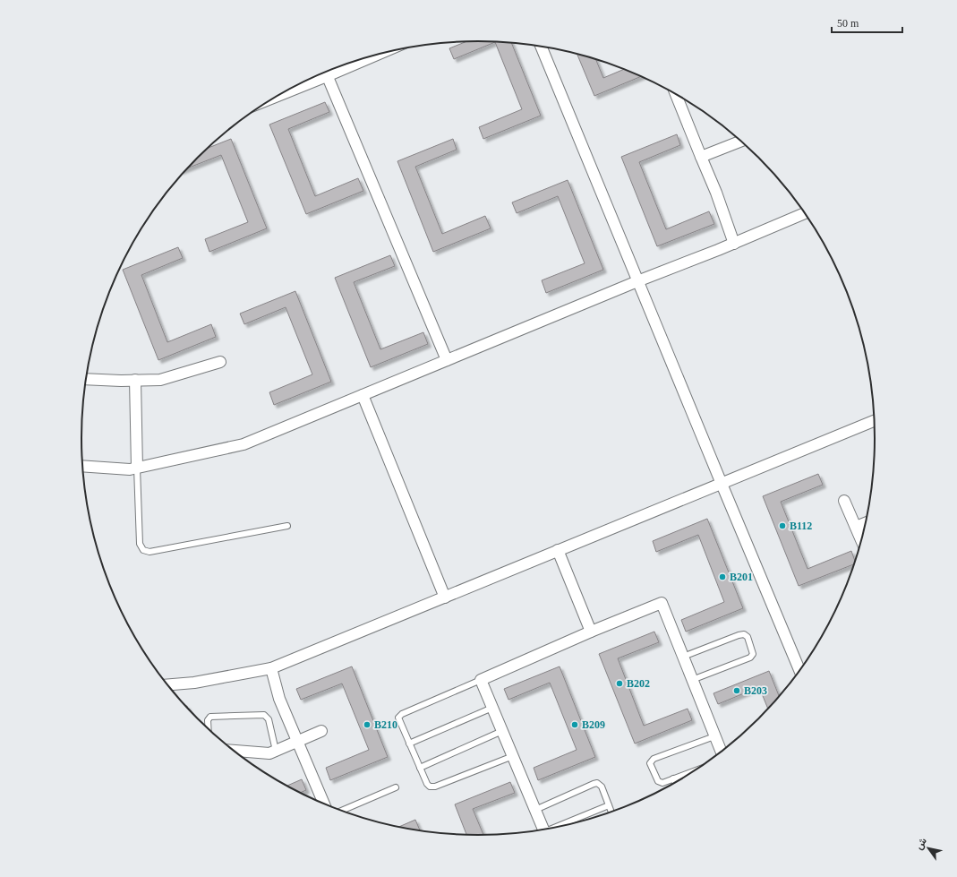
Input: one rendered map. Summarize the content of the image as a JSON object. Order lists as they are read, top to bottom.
{
  "places": [
    "B112",
    "B201",
    "B202",
    "B203",
    "B210",
    "B209"
  ],
  "scale_bar": "50 m",
  "north": "top left"
}
